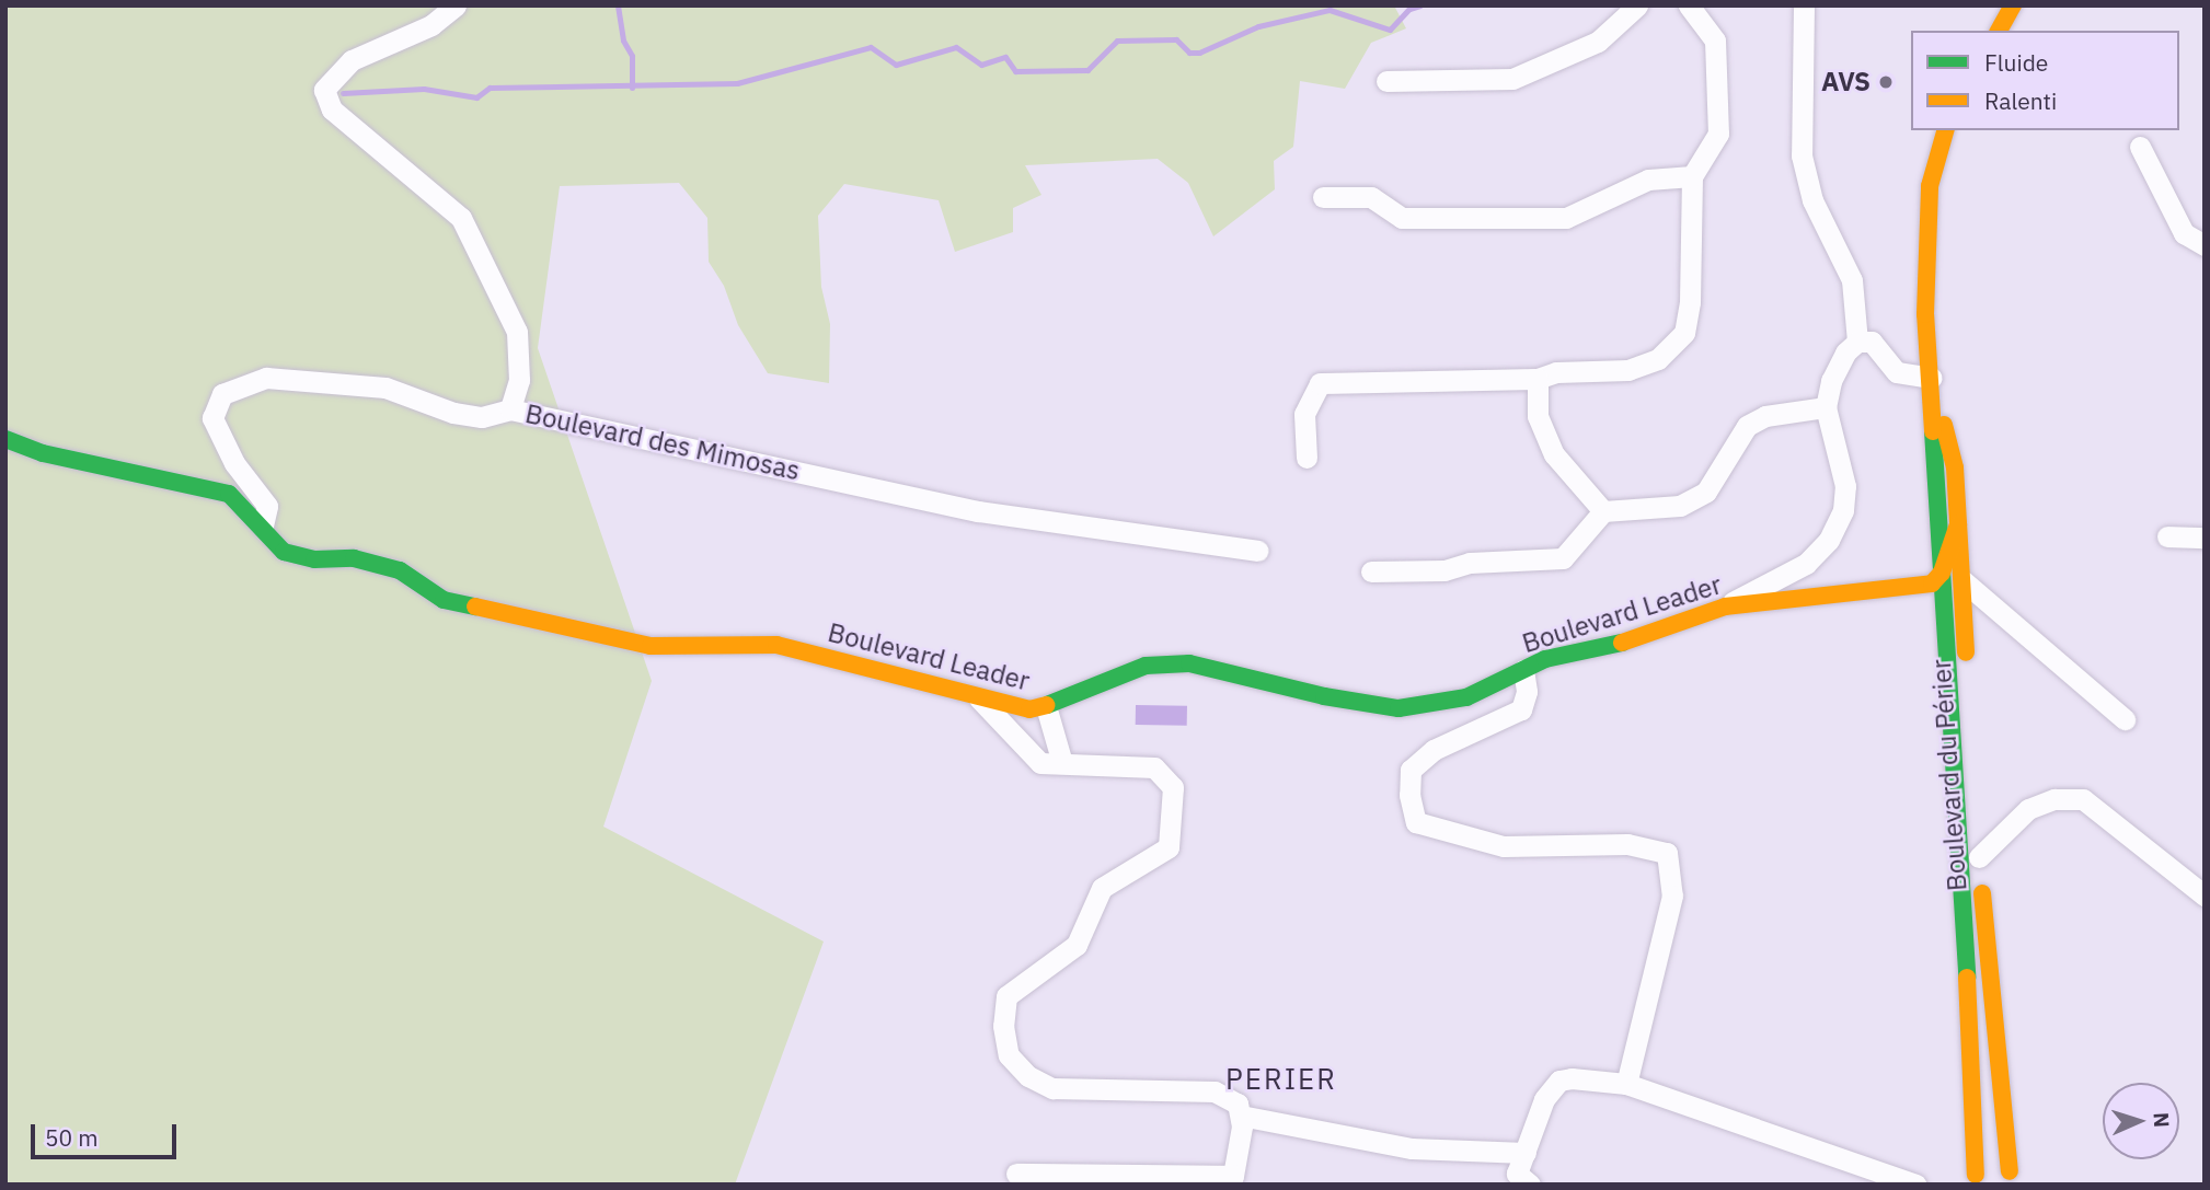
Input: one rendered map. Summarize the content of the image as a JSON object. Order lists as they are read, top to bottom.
{
  "streets": {
    "street": ["Boulevard des Mimosas", "Boulevard Leader", "Boulevard du Périer"]
  },
  "crossings": [
    ["Boulevard des Mimosas", "Boulevard Leader"]
  ],
  "districts": ["PERIER"],
  "places": ["AVS"],
  "legend": ["Fluide", "Ralenti"],
  "scale_bar": "50 m",
  "north": "right"
}
